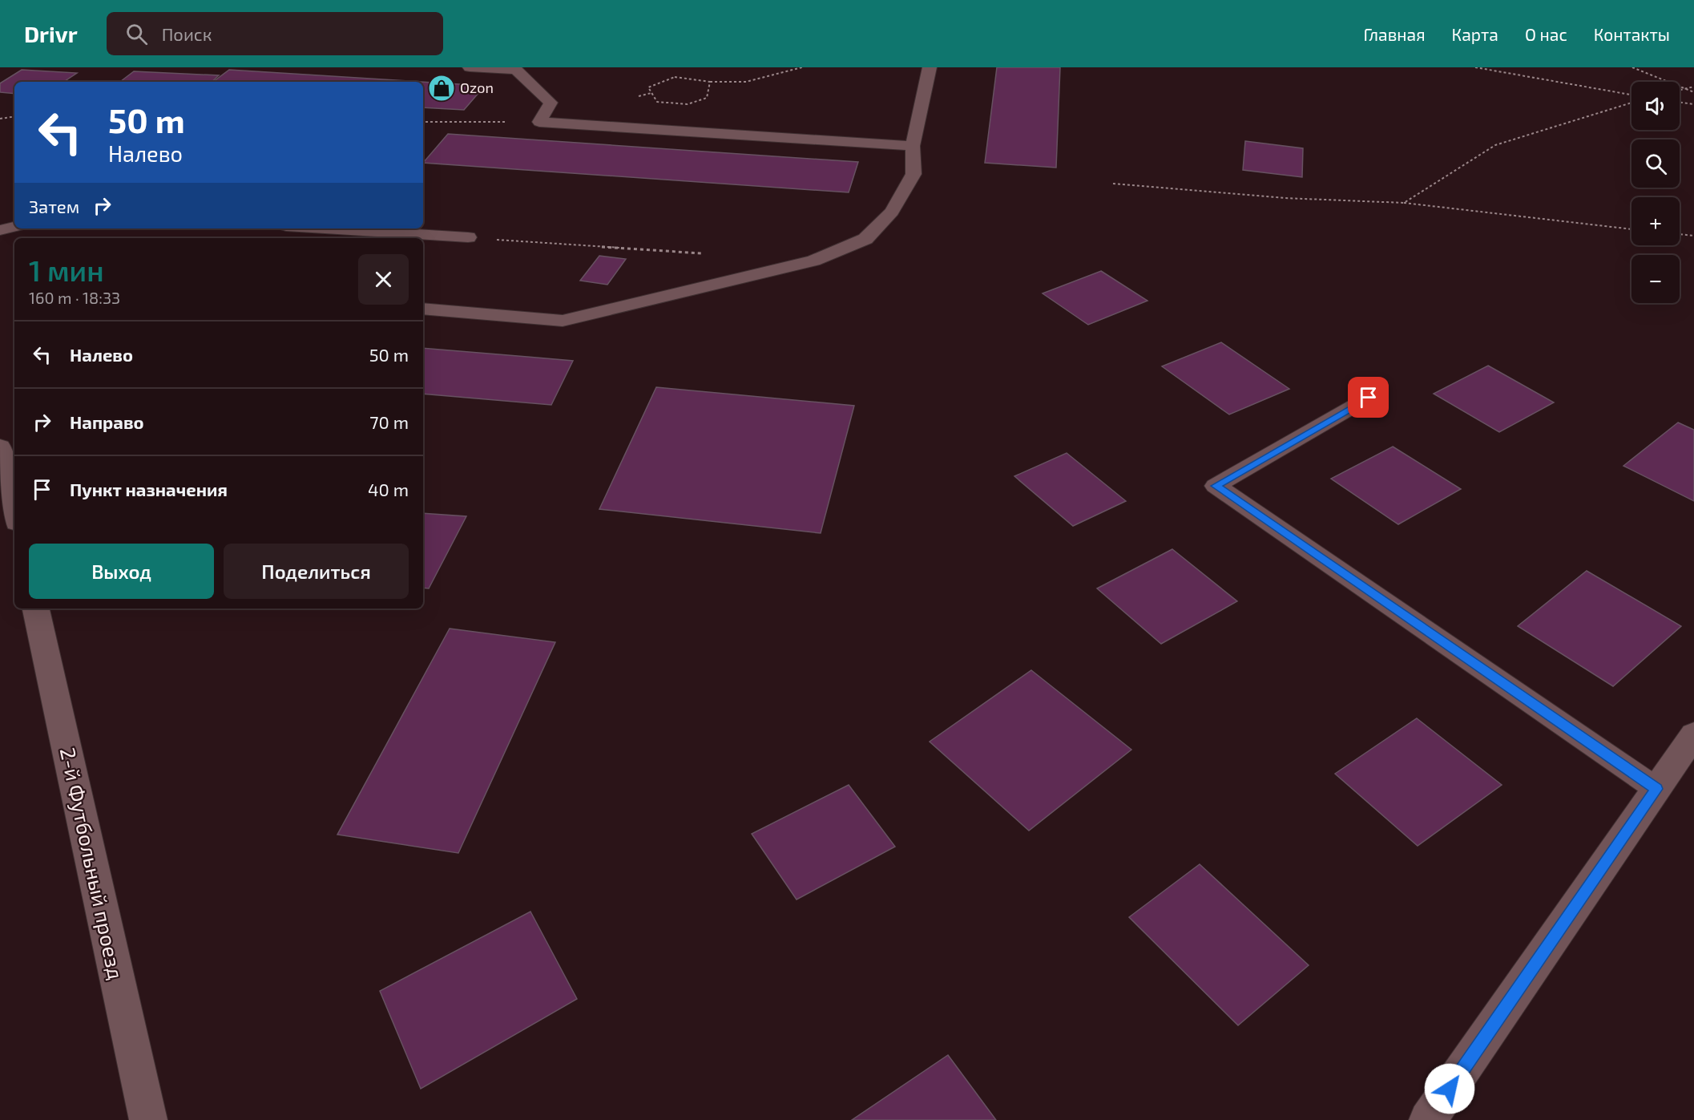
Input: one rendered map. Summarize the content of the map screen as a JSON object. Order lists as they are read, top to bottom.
{
  "streets": {
    "street": ["2-й Футбольный проезд"]
  },
  "places": {
    "shop": ["Ozon"]
  },
  "page": {
    "header": "Drivr",
    "search": "Поиск",
    "nav": [
      "Главная",
      "Карта",
      "О нас",
      "Контакты"
    ],
    "map_buttons": ["+", "−"],
    "turn": ["50 m", "Налево"],
    "then": "Затем",
    "heading": ["1 мин", "160 m · 18:33"],
    "list": [
      {
        "name": "Налево",
        "value": "50 m"
      },
      {
        "name": "Направо",
        "value": "70 m"
      },
      {
        "name": "Пункт назначения",
        "value": "40 m"
      }
    ],
    "buttons": ["Выход", "Поделиться"]
  }
}
